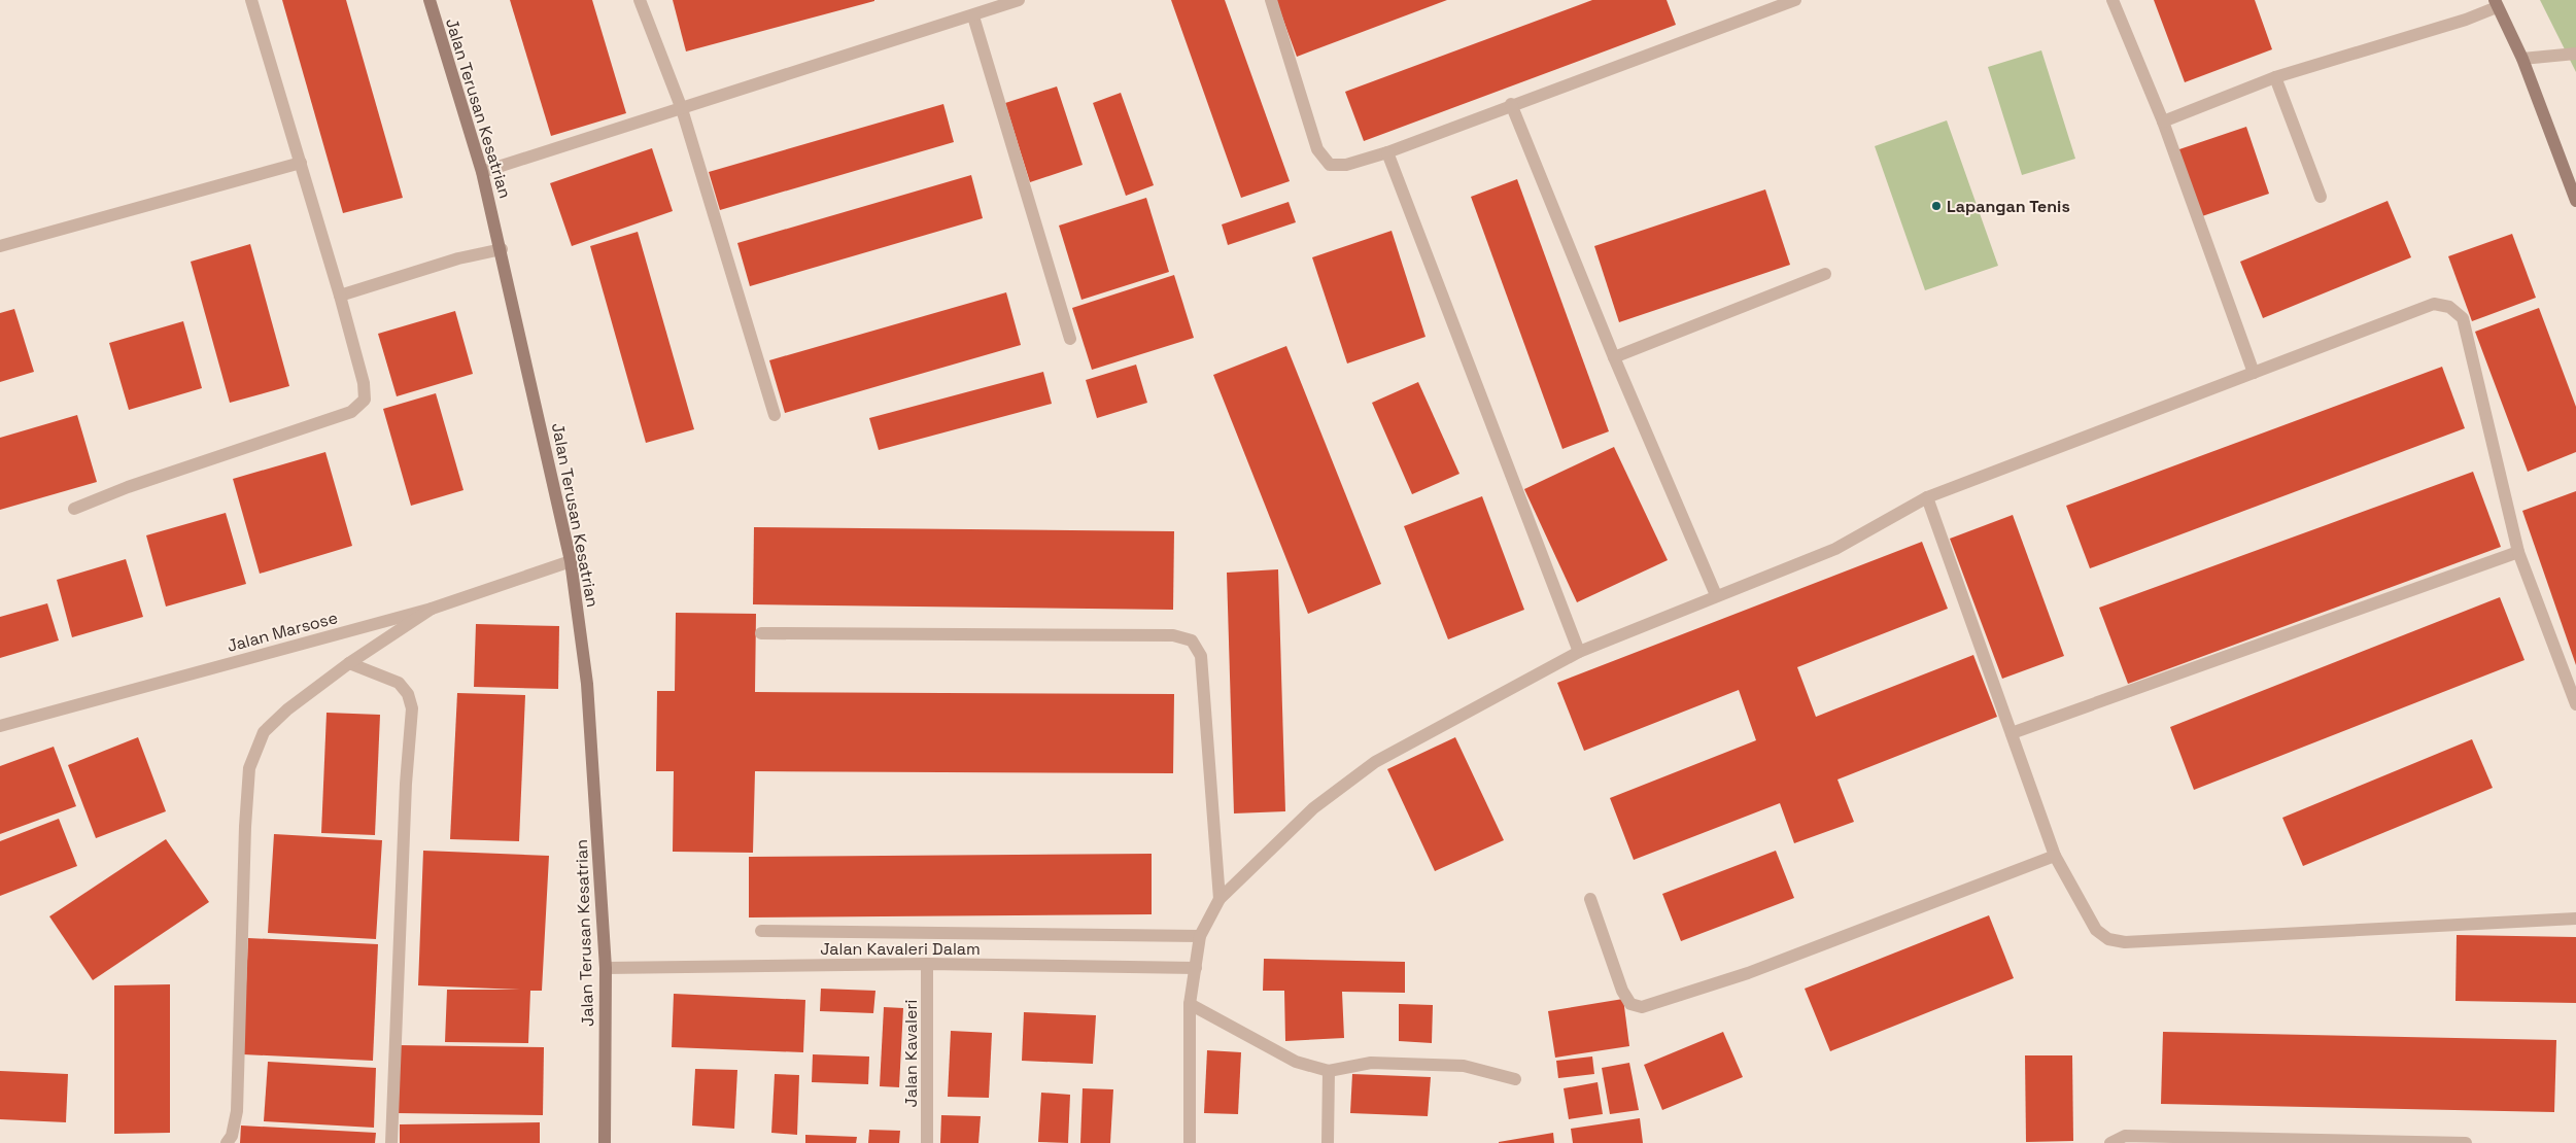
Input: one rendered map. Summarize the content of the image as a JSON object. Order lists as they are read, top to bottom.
{
  "streets": {
    "street": [
      "Jalan Terusan Kesatrian",
      "Jalan Marsose",
      "Jalan Kavaleri Dalam",
      "Jalan Kavaleri"
    ]
  },
  "crossings": [
    ["Jalan Terusan Kesatrian", "Jalan Marsose"],
    ["Jalan Terusan Kesatrian", "Jalan Kavaleri Dalam"],
    ["Jalan Kavaleri Dalam", "Jalan Kavaleri"]
  ],
  "places": ["Lapangan Tenis"]
}
